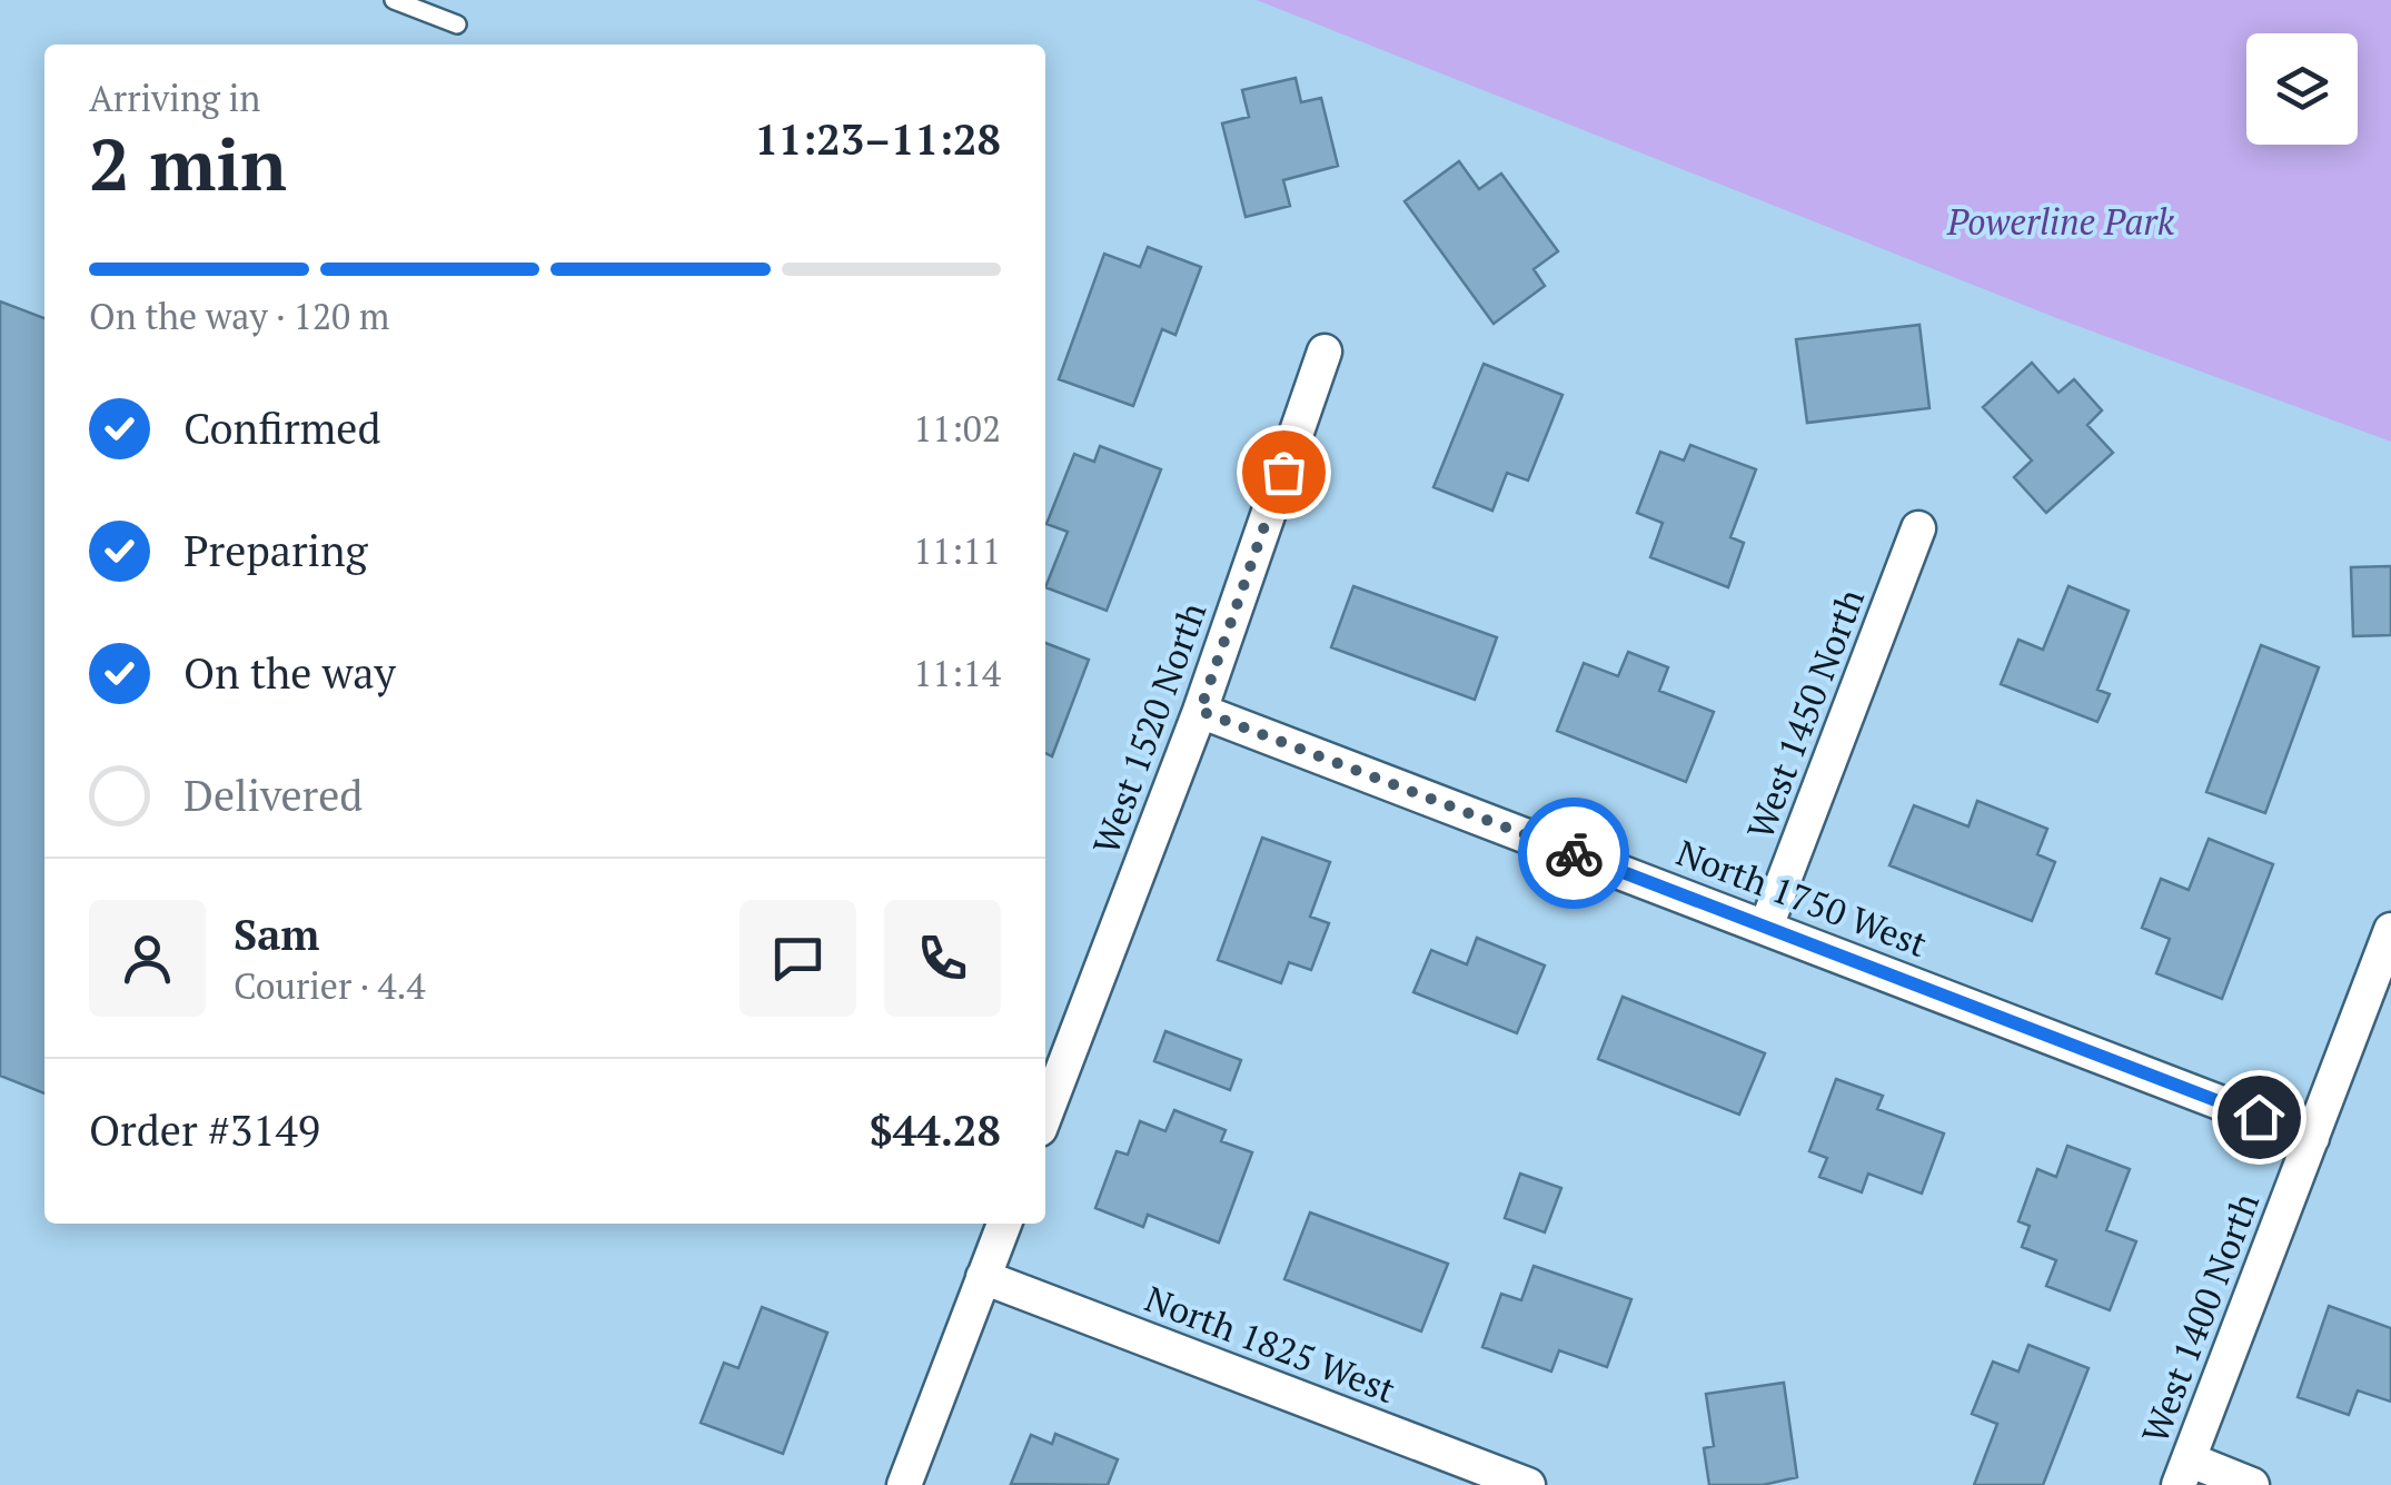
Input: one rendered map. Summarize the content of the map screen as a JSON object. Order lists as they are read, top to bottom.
{
  "streets": {
    "street": [
      "West 1450 North",
      "West 1520 North",
      "North 1750 West",
      "West 1400 North",
      "North 1825 West"
    ]
  },
  "crossings": [
    ["West 1450 North", "North 1750 West"],
    ["West 1520 North", "North 1750 West"],
    ["North 1750 West", "West 1400 North"]
  ],
  "parks": ["Powerline Park"],
  "page": {
    "heading": ["2 min", "Arriving in", "11:23–11:28"],
    "panel": [
      "Sam",
      "Courier · 4.4",
      "Order #3149",
      "$44.28"
    ],
    "bar": "On the way · 120 m",
    "list": [
      ["Confirmed", "11:02"],
      ["Preparing", "11:11"],
      ["On the way", "11:14"],
      "Delivered"
    ]
  }
}
